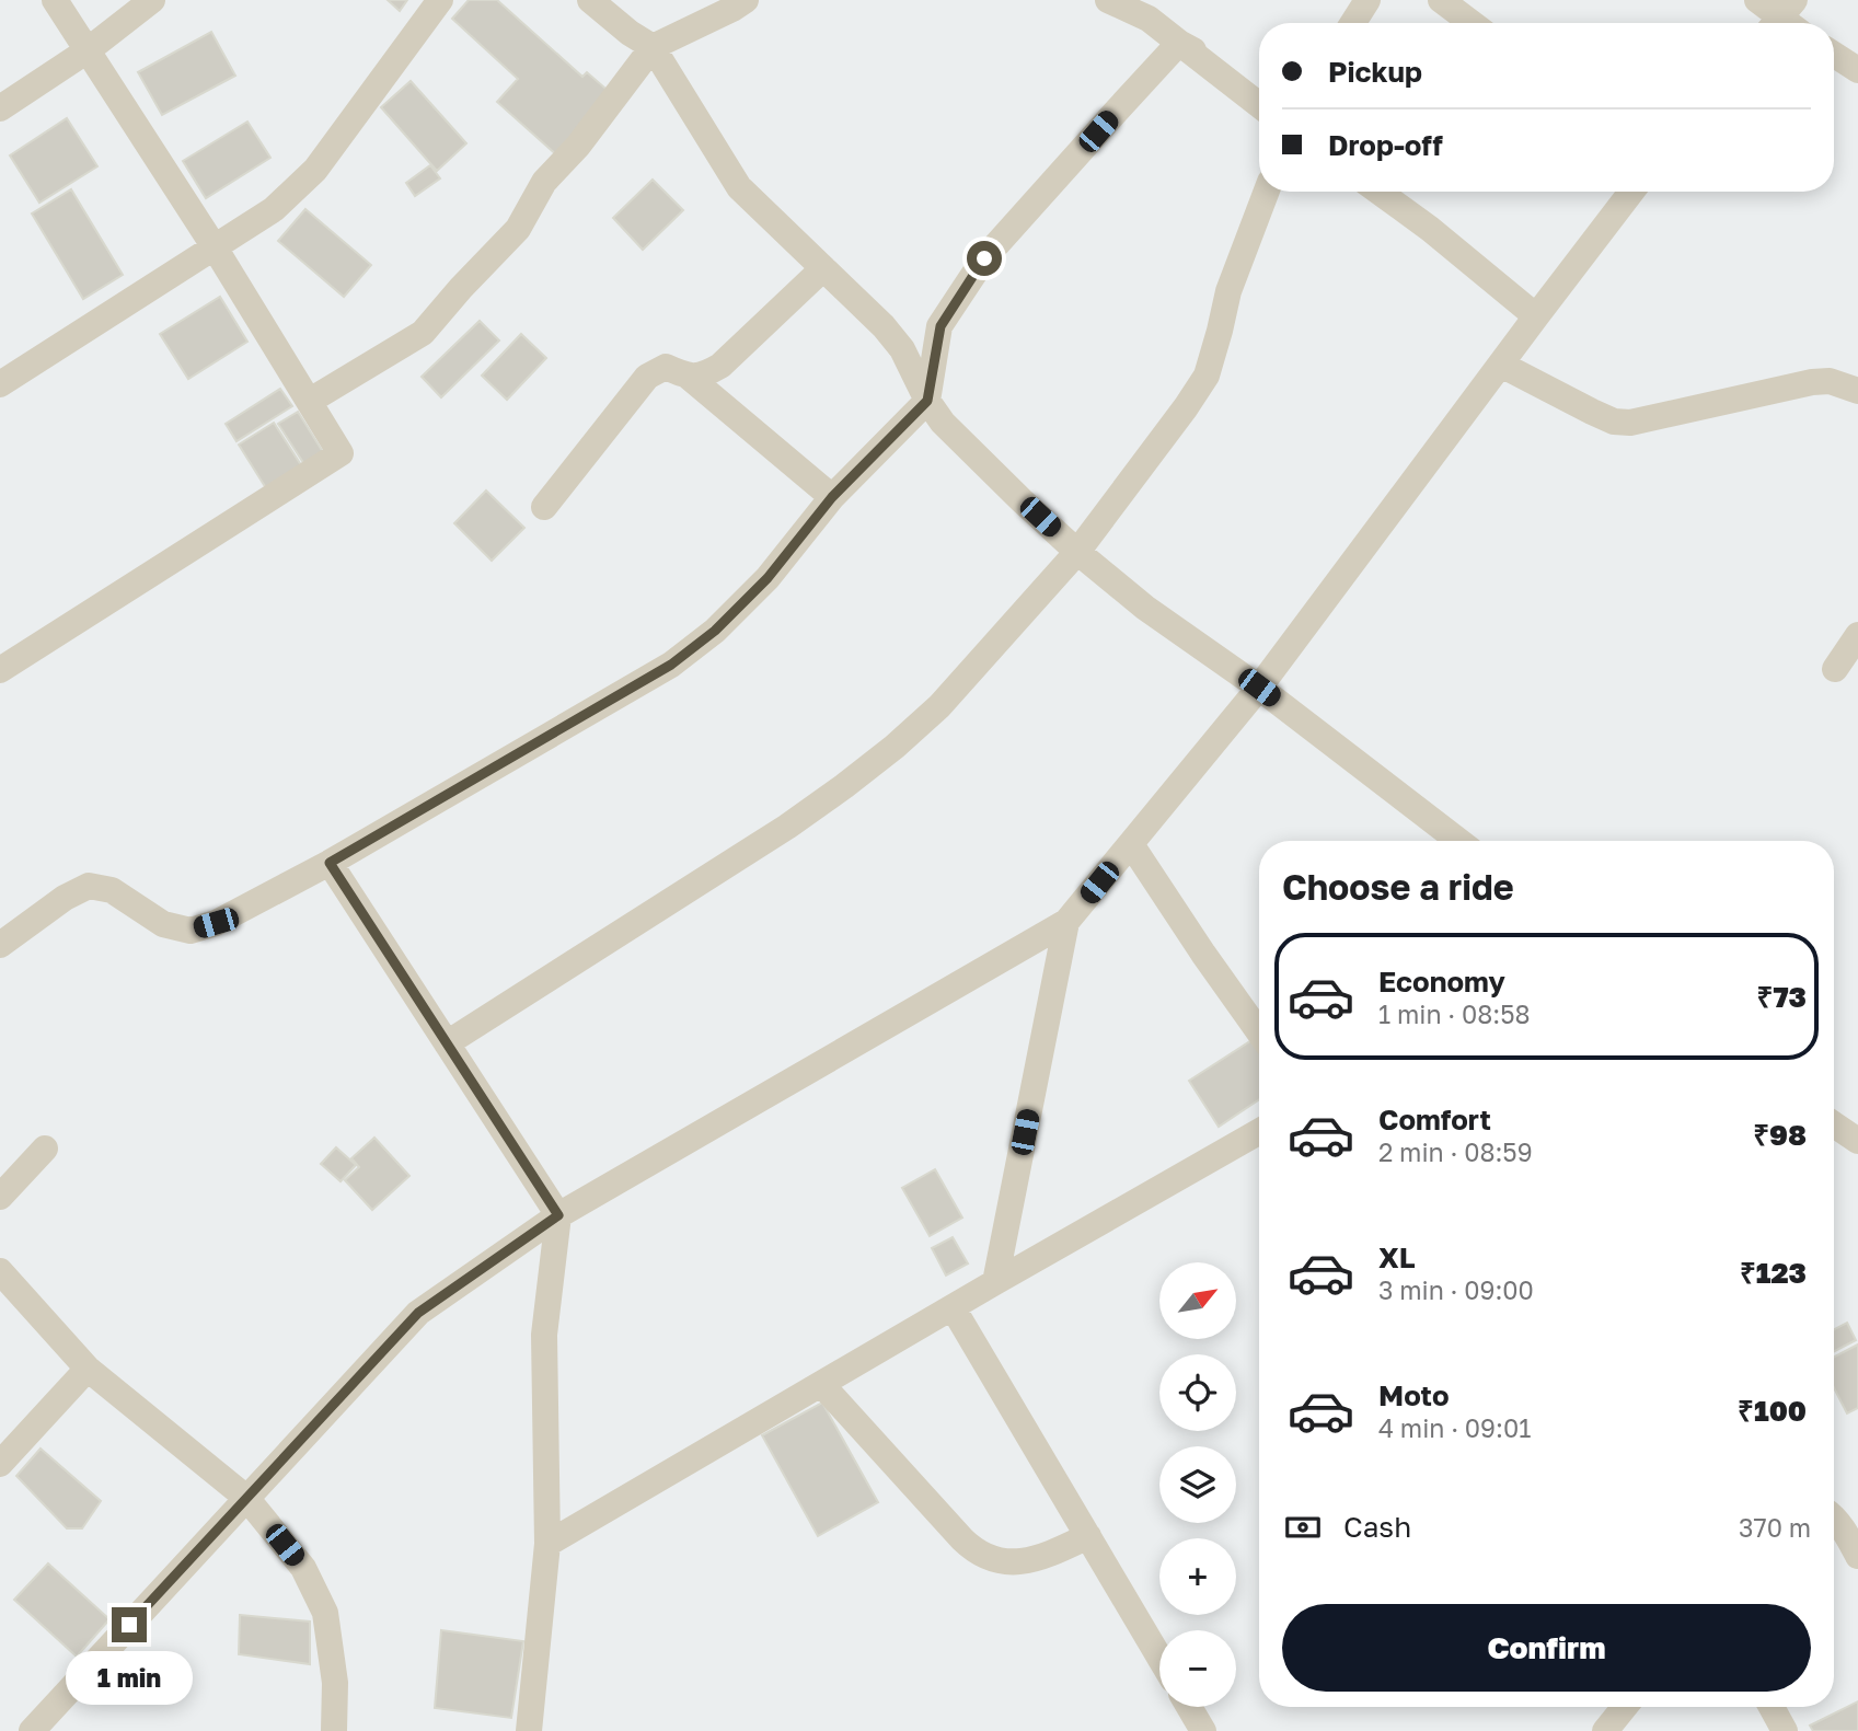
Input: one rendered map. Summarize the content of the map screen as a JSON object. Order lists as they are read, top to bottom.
{
  "north": "top right",
  "page": {
    "banner": ["Pickup", "Drop-off"],
    "heading": "Choose a ride",
    "list": [
      {
        "name": "Economy",
        "note": "1 min · 08:58",
        "value": "₹73"
      },
      {
        "name": "Comfort",
        "note": "2 min · 08:59",
        "value": "₹98"
      },
      {
        "name": "XL",
        "note": "3 min · 09:00",
        "value": "₹123"
      },
      {
        "name": "Moto",
        "note": "4 min · 09:01",
        "value": "₹100"
      }
    ],
    "map_buttons": ["+", "−"],
    "pay": ["Cash", "370 m"],
    "buttons": "Confirm",
    "bubble": "1 min"
  }
}
